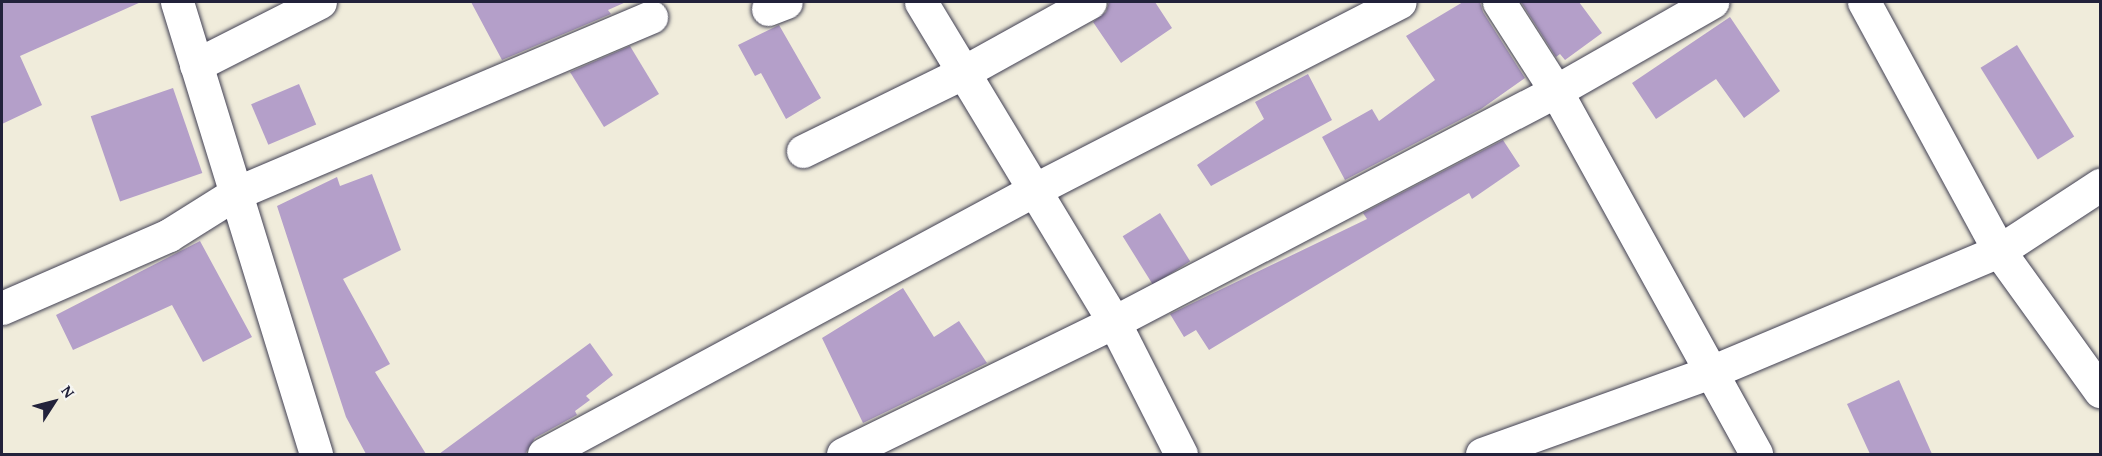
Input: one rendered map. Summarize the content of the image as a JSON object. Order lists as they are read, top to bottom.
{
  "north": "top right"
}
